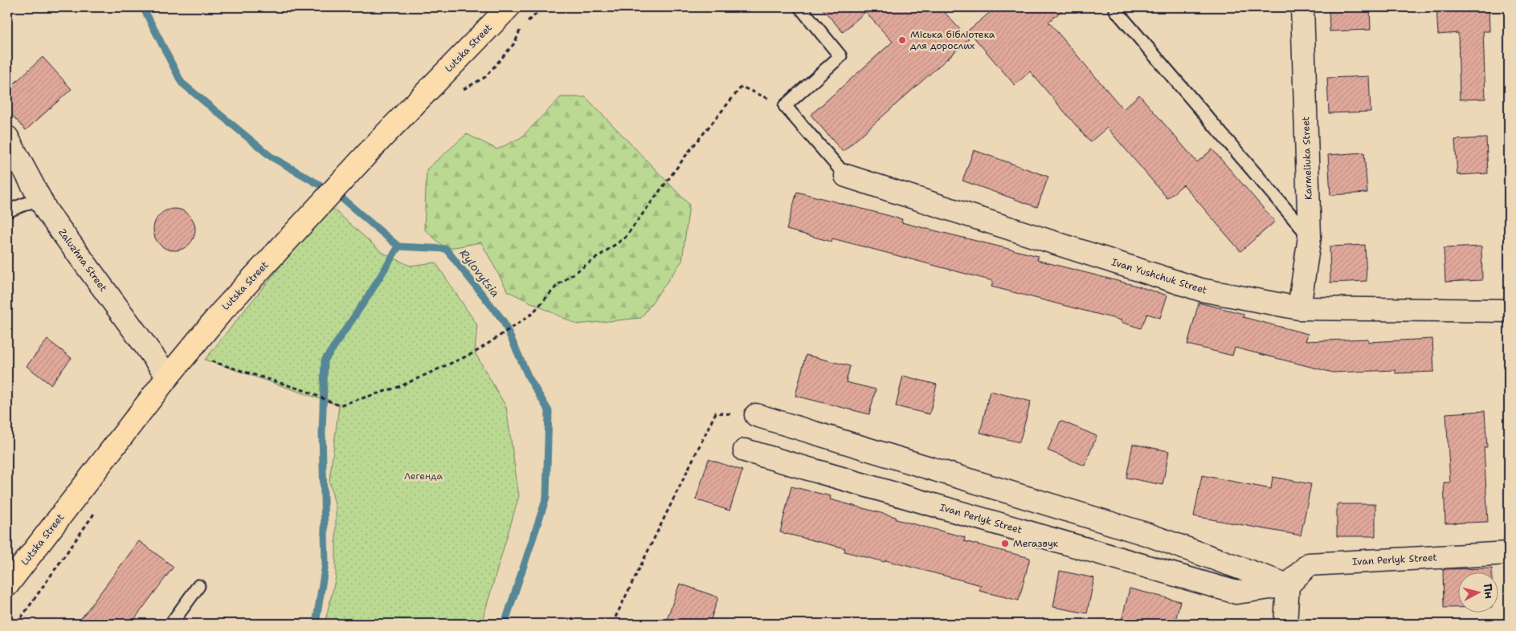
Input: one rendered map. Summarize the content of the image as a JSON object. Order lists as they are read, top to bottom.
{
  "streets": {
    "main road": ["Lutska Street"],
    "street": [
      "Karmeliuka Street",
      "Zaluzhna Street",
      "Ivan Yushchuk Street",
      "Ivan Perlyk Street"
    ]
  },
  "crossings": [
    ["Lutska Street", "Zaluzhna Street"],
    ["Karmeliuka Street", "Ivan Yushchuk Street"]
  ],
  "water": ["Rylovytsia"],
  "parks": ["Легенда"],
  "places": ["Міська бібліотека для дорослих", "Мегазвук"],
  "north": "right"
}
